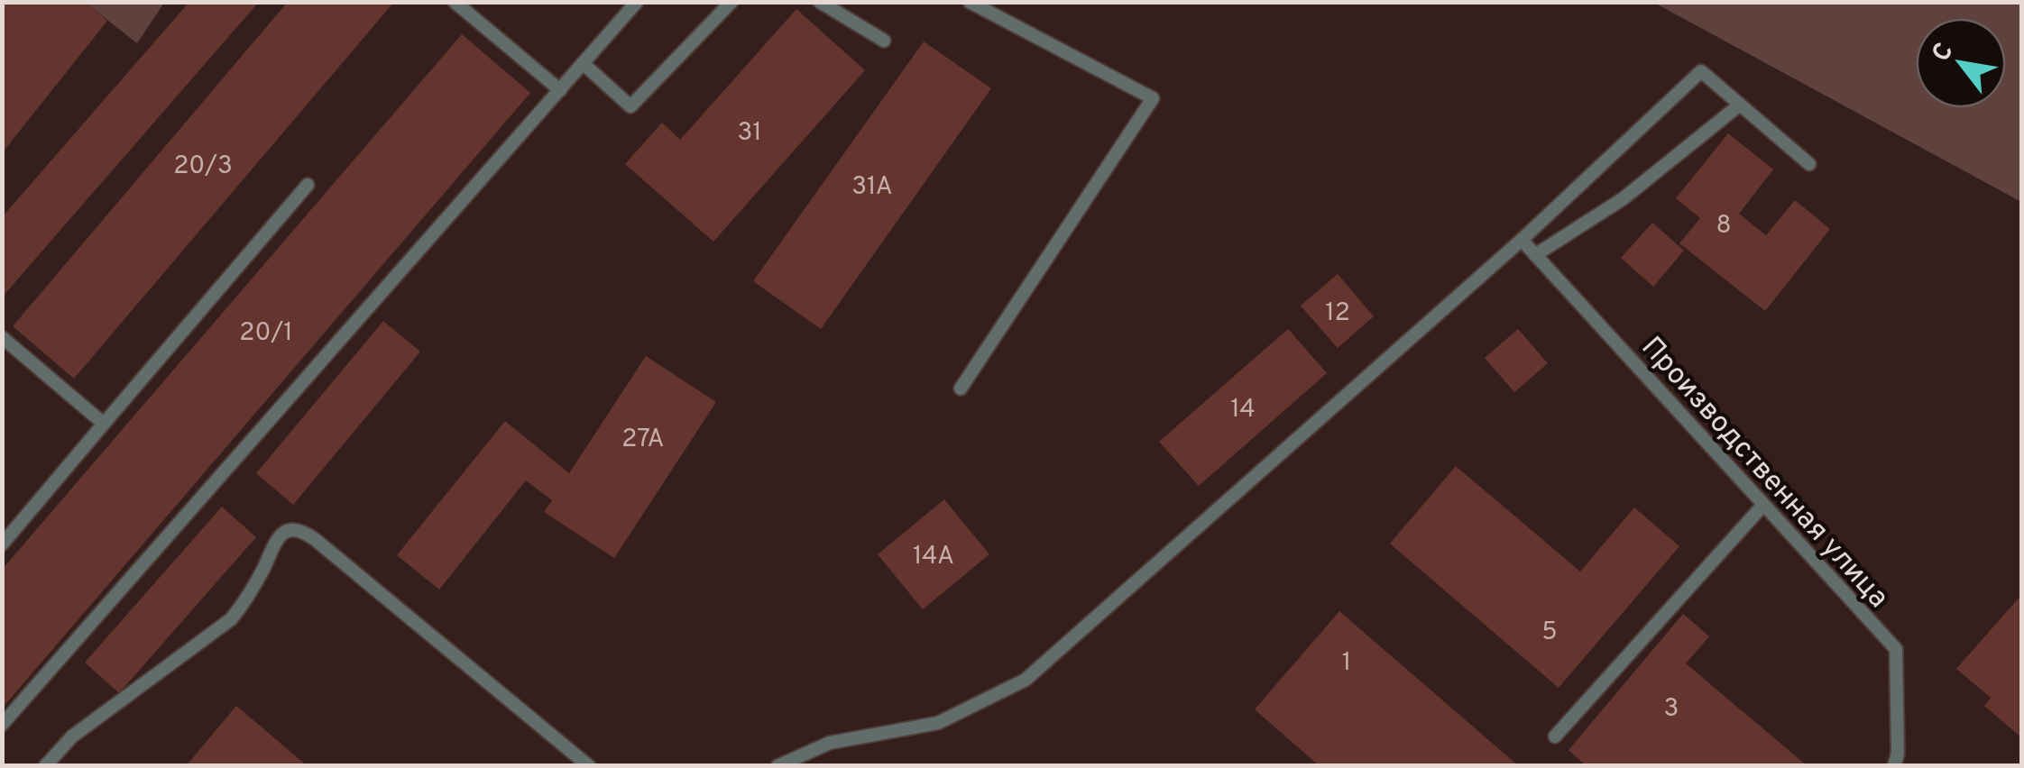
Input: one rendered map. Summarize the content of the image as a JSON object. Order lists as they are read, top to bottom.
{
  "streets": {
    "lane": ["Производственная улица"]
  },
  "house_numbers": [
    "31",
    "20/3",
    "31А",
    "8",
    "12",
    "20/1",
    "14",
    "27А",
    "14А",
    "5",
    "1",
    "3"
  ],
  "north": "top left"
}
